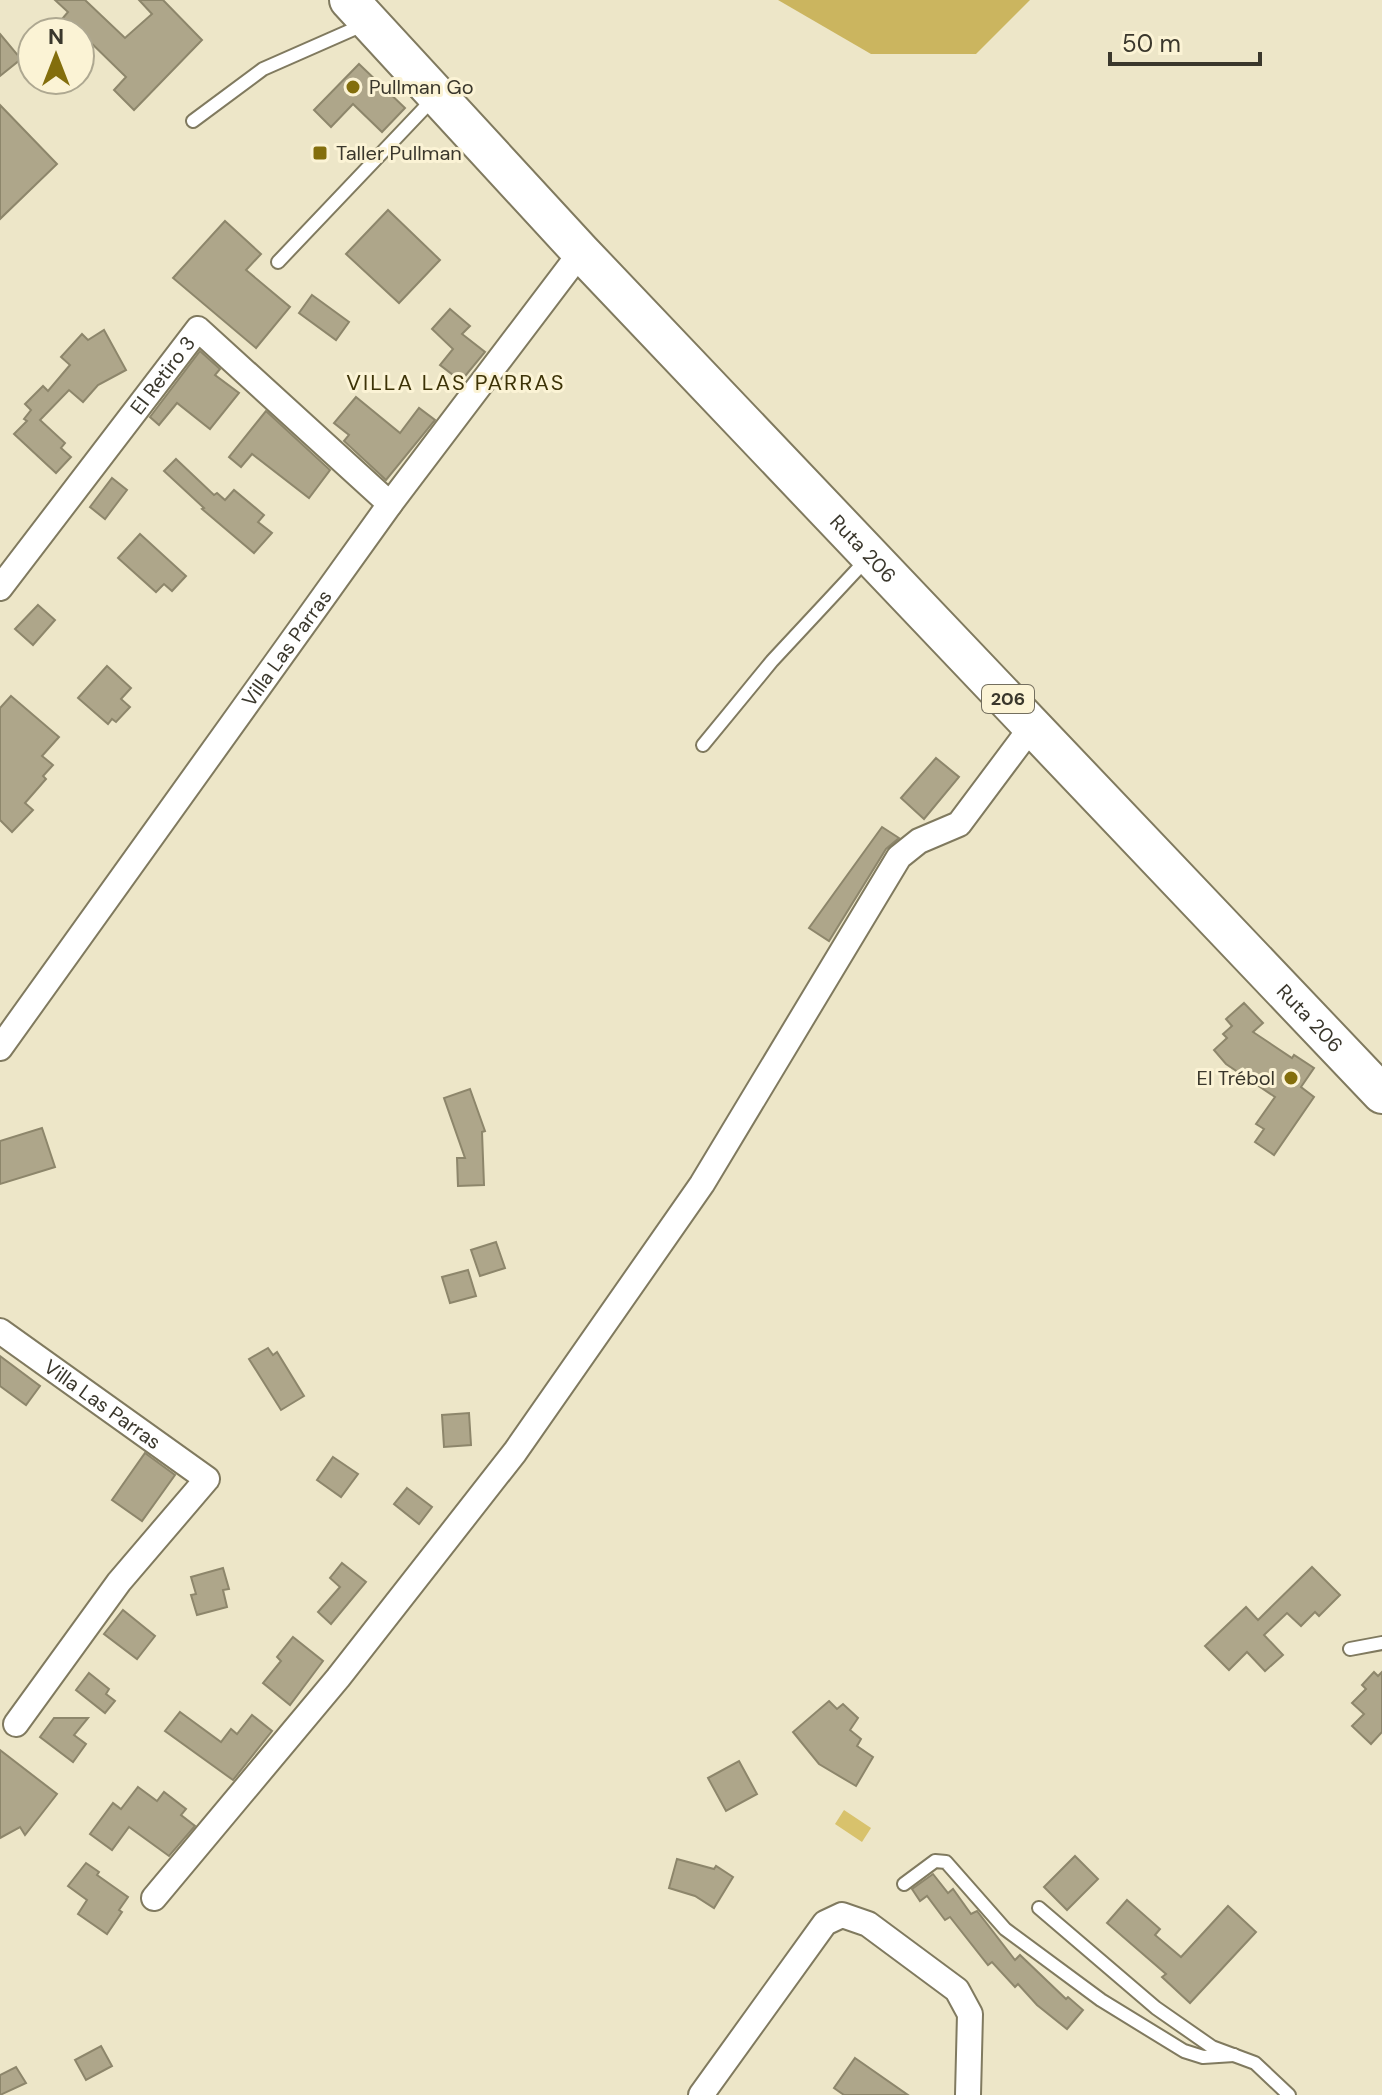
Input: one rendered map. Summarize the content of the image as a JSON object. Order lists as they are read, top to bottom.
{
  "streets": {
    "highway": ["Ruta 206", "206"],
    "street": ["El Retiro 3", "Villa Las Parras"]
  },
  "crossings": [
    ["El Retiro 3", "Villa Las Parras"],
    ["Ruta 206", "Villa Las Parras"]
  ],
  "districts": ["VILLA LAS PARRAS"],
  "places": {
    "other": ["Pullman Go", "El Trébol"],
    "transit": ["Taller Pullman"]
  },
  "scale_bar": "50 m",
  "north": "top"
}
